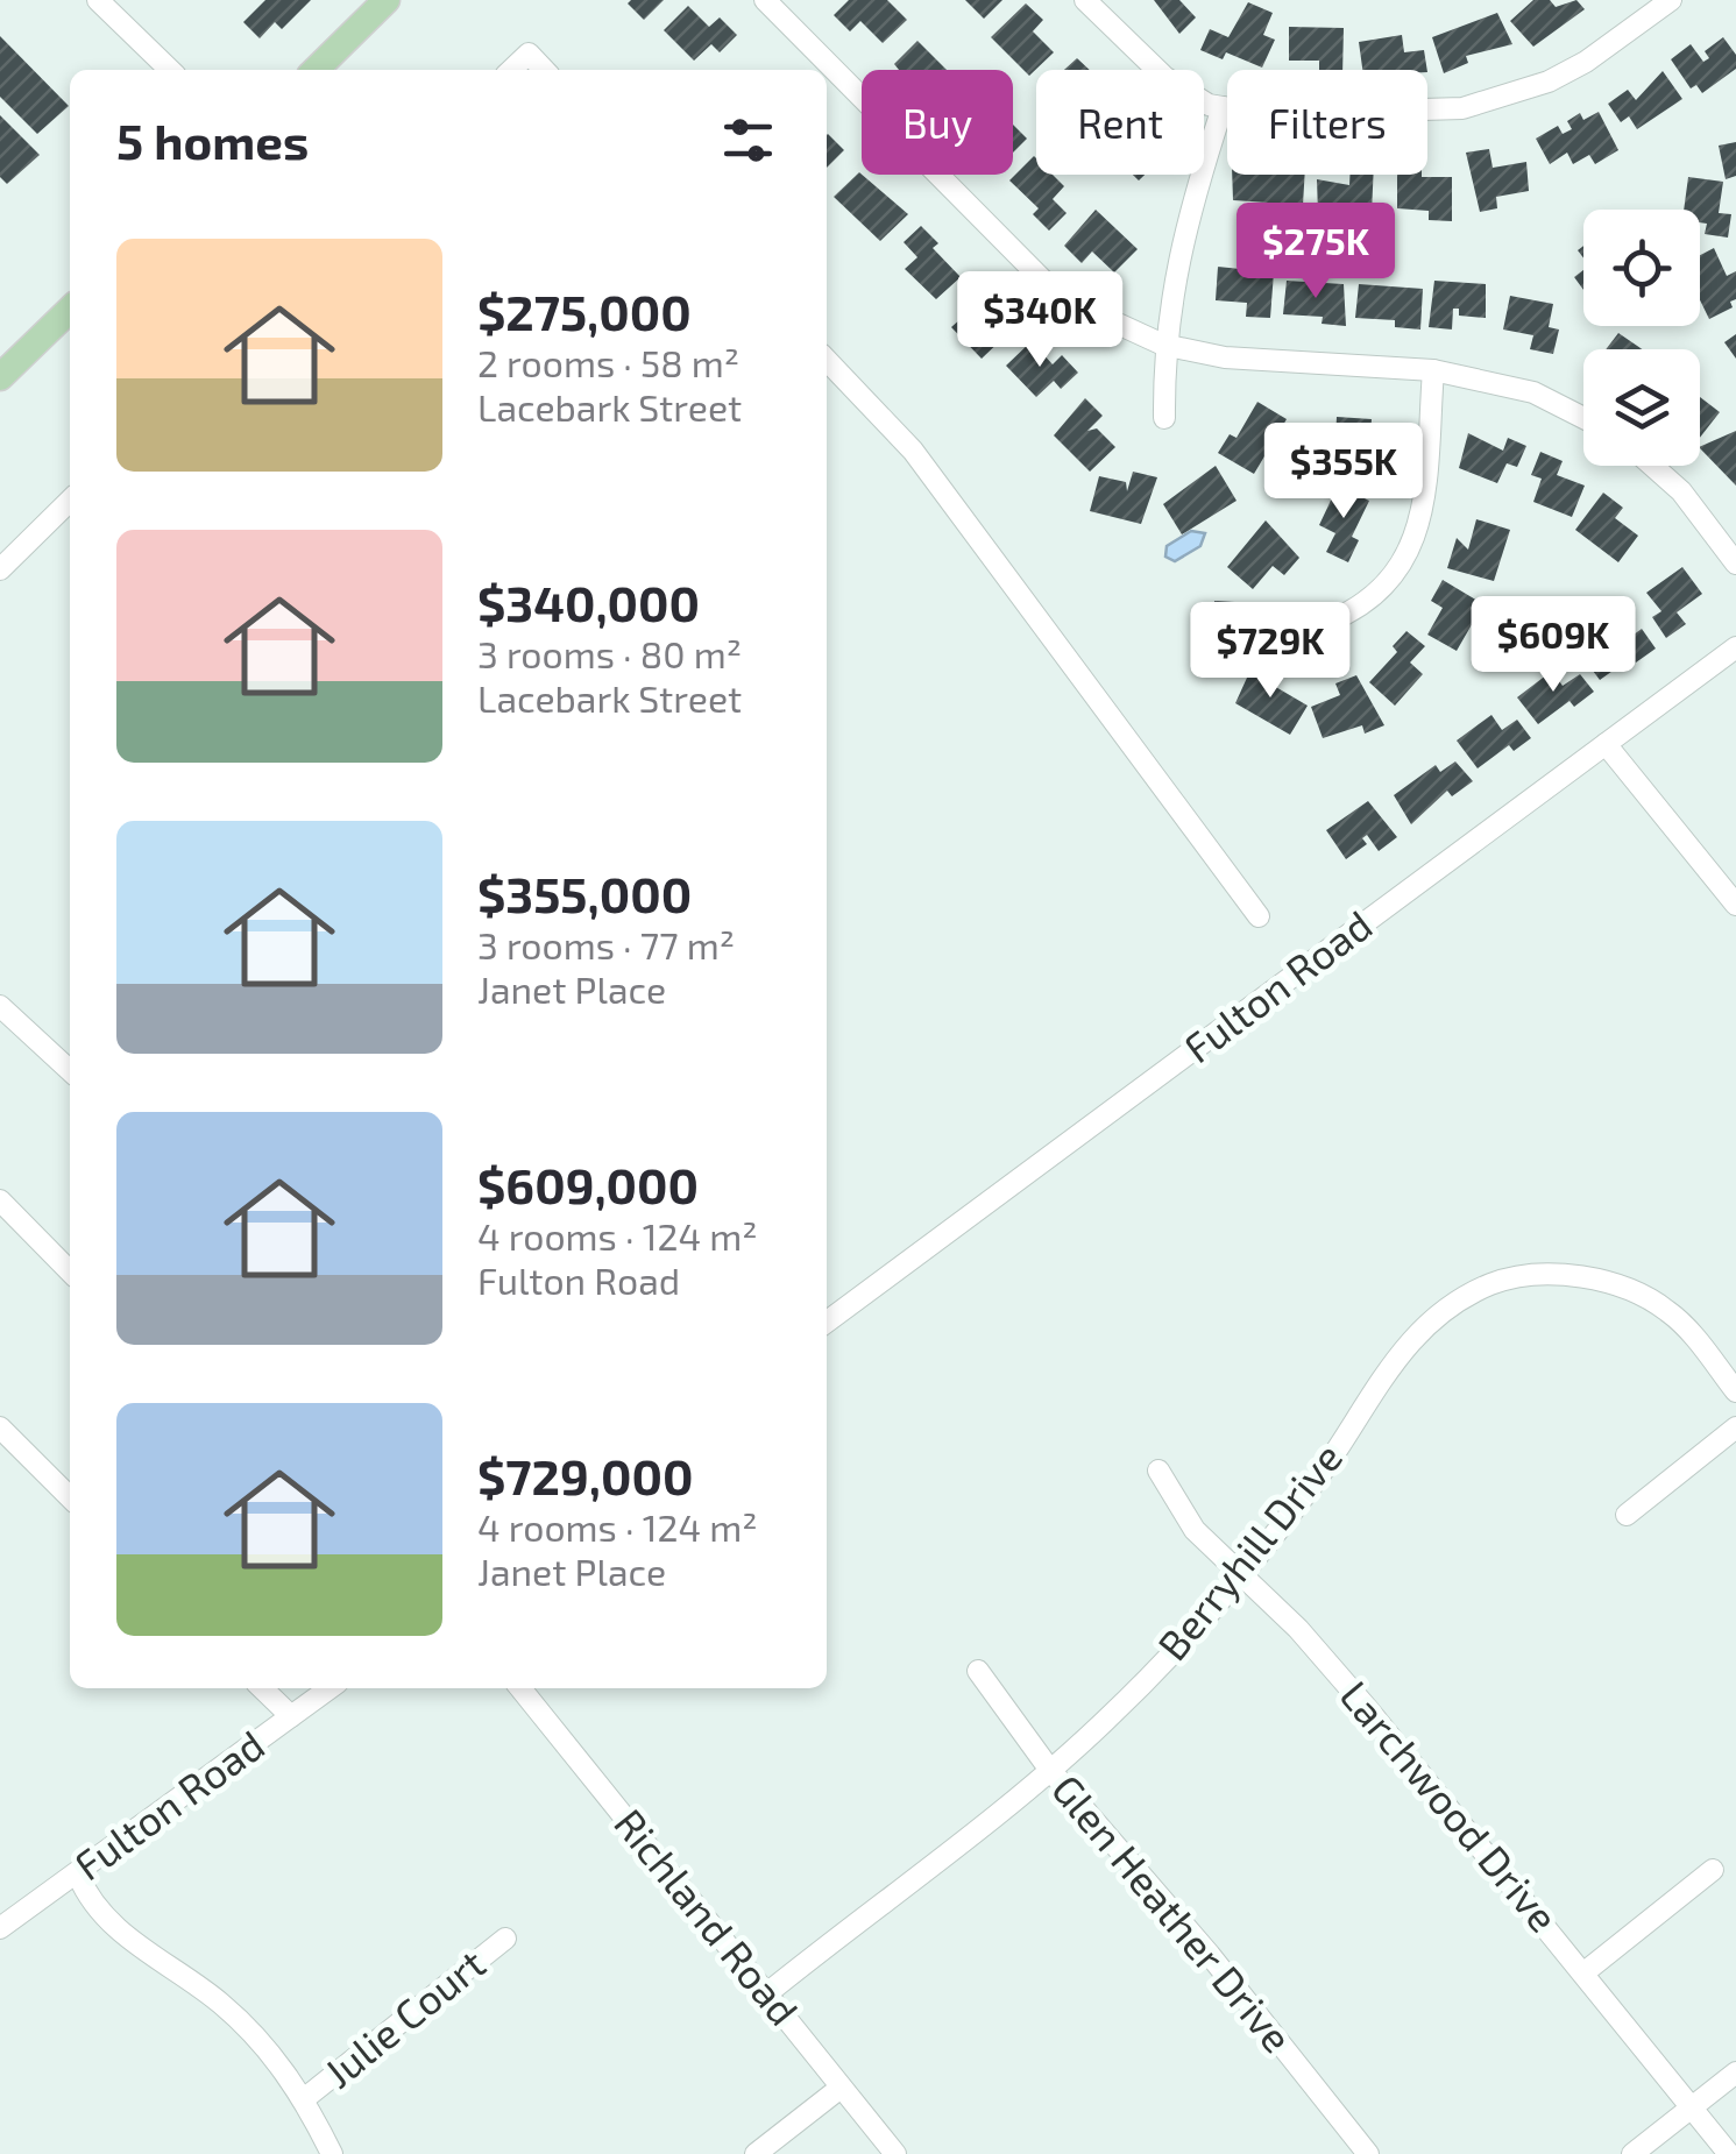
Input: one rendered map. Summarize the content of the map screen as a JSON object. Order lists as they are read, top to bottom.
{
  "streets": {
    "street": [
      "Fulton Road",
      "Berryhill Drive",
      "Larchwood Drive",
      "Glen Heather Drive",
      "Richland Road",
      "Julie Court"
    ]
  },
  "crossings": [
    ["Berryhill Drive", "Larchwood Drive"],
    ["Berryhill Drive", "Glen Heather Drive"],
    ["Berryhill Drive", "Richland Road"]
  ],
  "page": {
    "chip": ["Buy", "Rent", "Filters"],
    "heading": "5 homes",
    "price": [
      "$275K",
      "$340K",
      "$355K",
      "$609K",
      "$729K"
    ],
    "list": [
      {
        "name": "$275,000",
        "note": "2 rooms · 58 m² · Lacebark Street"
      },
      {
        "name": "$340,000",
        "note": "3 rooms · 80 m² · Lacebark Street"
      },
      {
        "name": "$355,000",
        "note": "3 rooms · 77 m² · Janet Place"
      },
      {
        "name": "$609,000",
        "note": "4 rooms · 124 m² · Fulton Road"
      },
      {
        "name": "$729,000",
        "note": "4 rooms · 124 m² · Janet Place"
      }
    ]
  }
}
